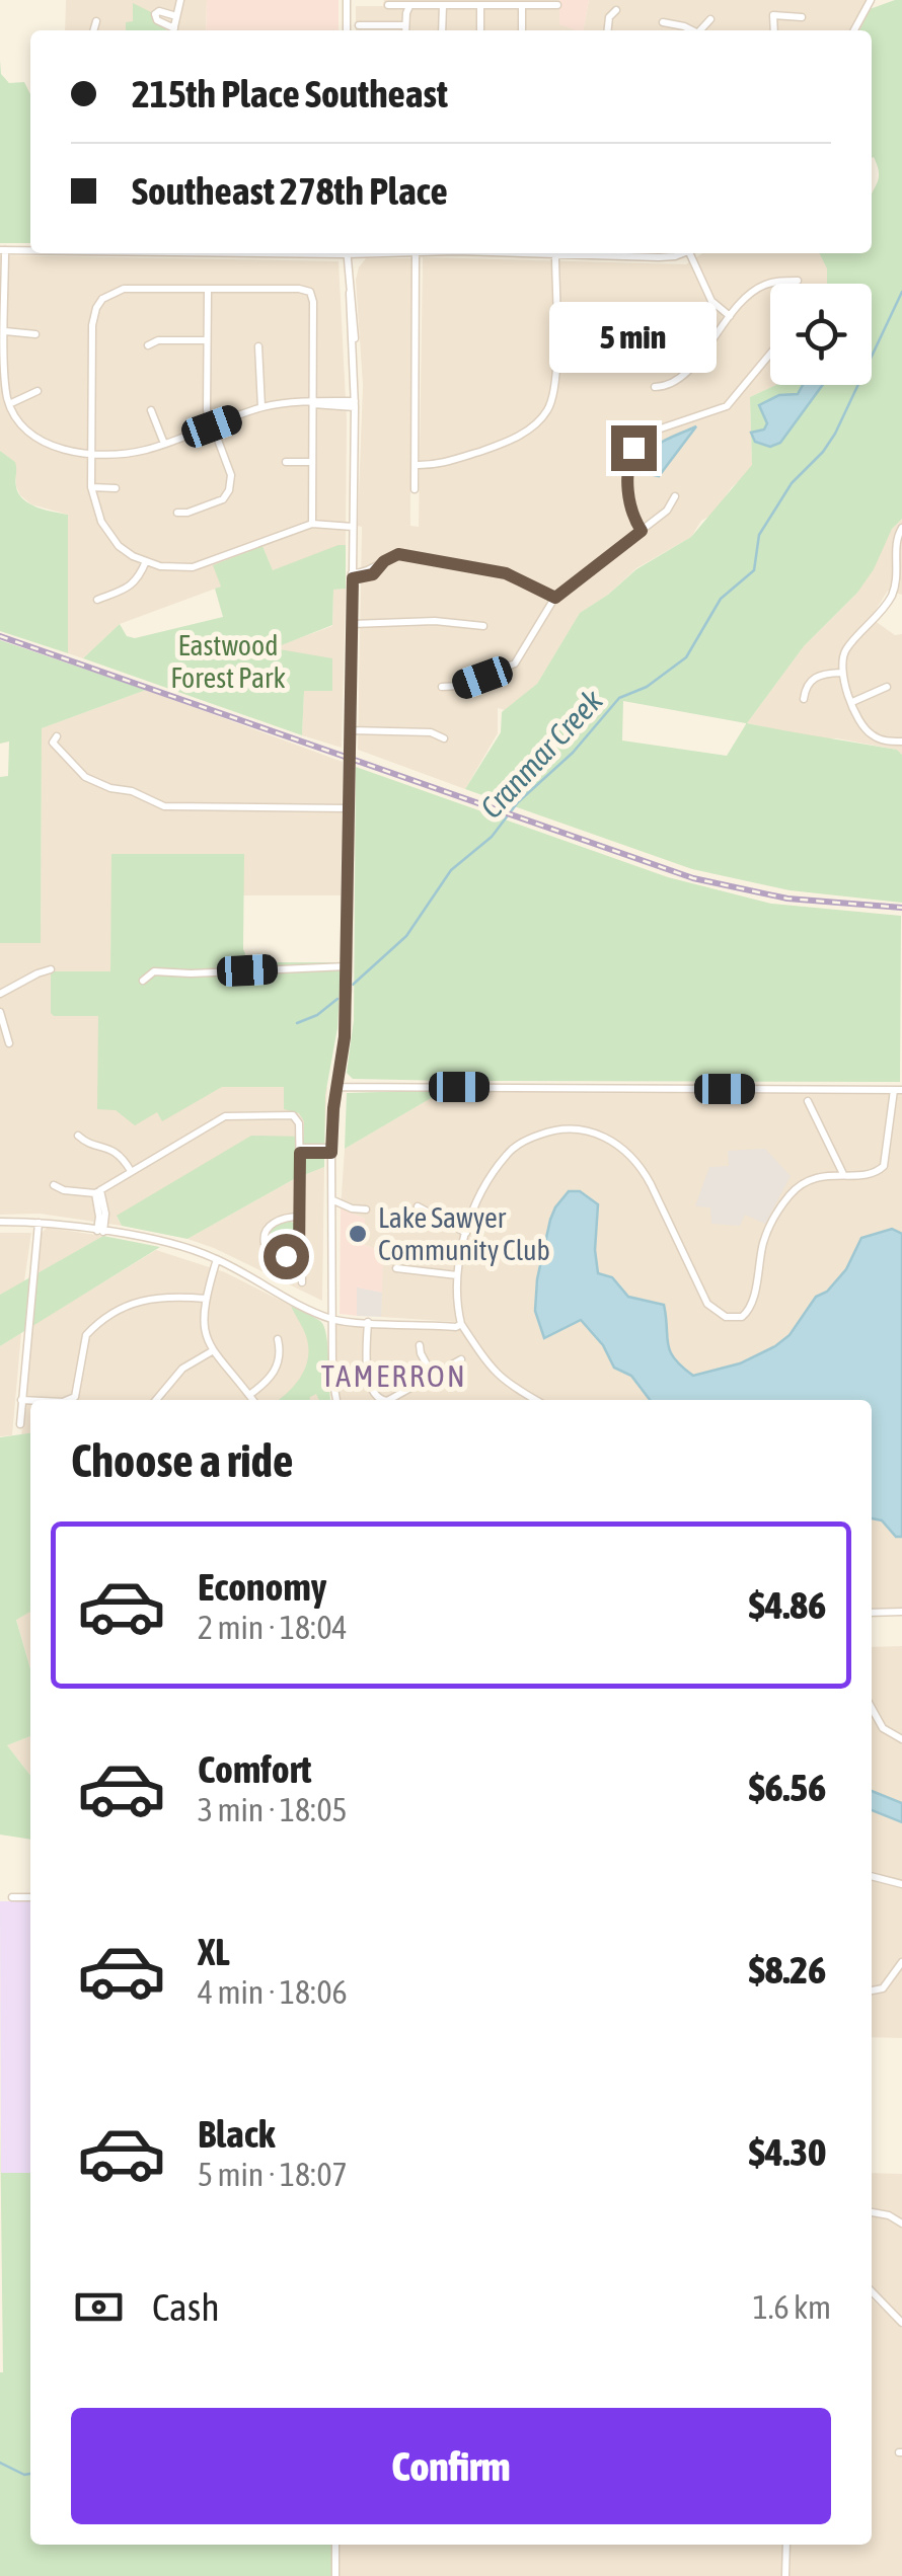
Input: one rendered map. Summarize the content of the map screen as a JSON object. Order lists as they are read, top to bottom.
{
  "districts": ["TAMERRON"],
  "water": ["Cranmar Creek"],
  "parks": ["Eastwood Forest Park"],
  "places": ["Lake Sawyer Community Club"],
  "page": {
    "banner": ["215th Place Southeast", "Southeast 278th Place"],
    "bubble": "5 min",
    "heading": "Choose a ride",
    "list": [
      {
        "name": "Economy",
        "note": "2 min · 18:04",
        "value": "$4.86"
      },
      {
        "name": "Comfort",
        "note": "3 min · 18:05",
        "value": "$6.56"
      },
      {
        "name": "XL",
        "note": "4 min · 18:06",
        "value": "$8.26"
      },
      {
        "name": "Black",
        "note": "5 min · 18:07",
        "value": "$4.30"
      }
    ],
    "pay": ["Cash", "1.6 km"],
    "buttons": "Confirm"
  }
}
